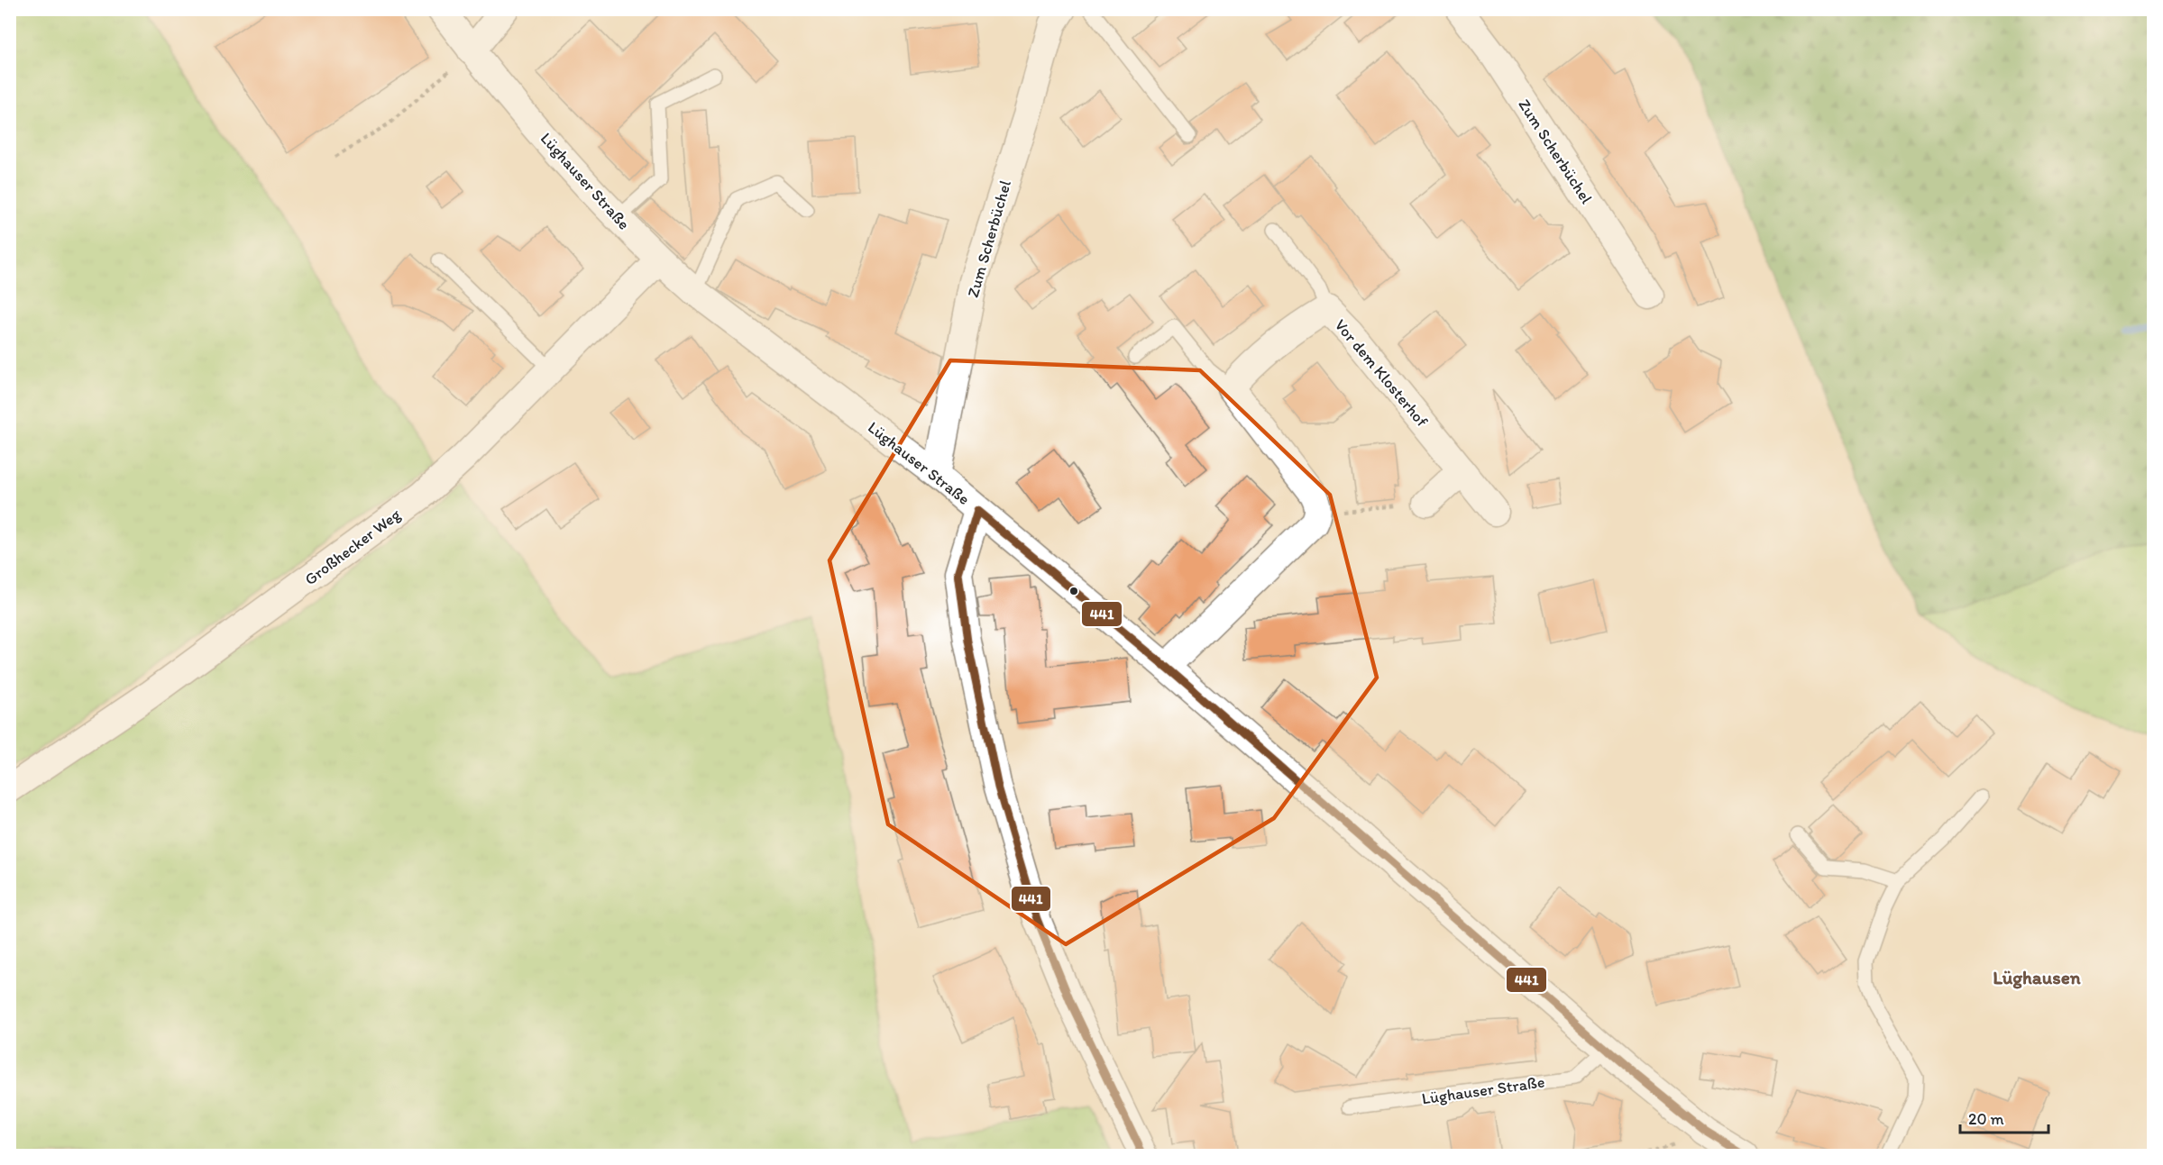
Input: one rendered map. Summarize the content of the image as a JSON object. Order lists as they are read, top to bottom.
{
  "streets": {
    "street": [
      "Zum Scherbüchel",
      "Lüghauser Straße",
      "Vor dem Klosterhof",
      "Großhecker Weg"
    ]
  },
  "crossings": [
    ["Zum Scherbüchel", "Lüghauser Straße"],
    ["Lüghauser Straße", "Großhecker Weg"]
  ],
  "districts": ["Lüghausen"],
  "lines": ["transit line 441"],
  "scale_bar": "20 m"
}
